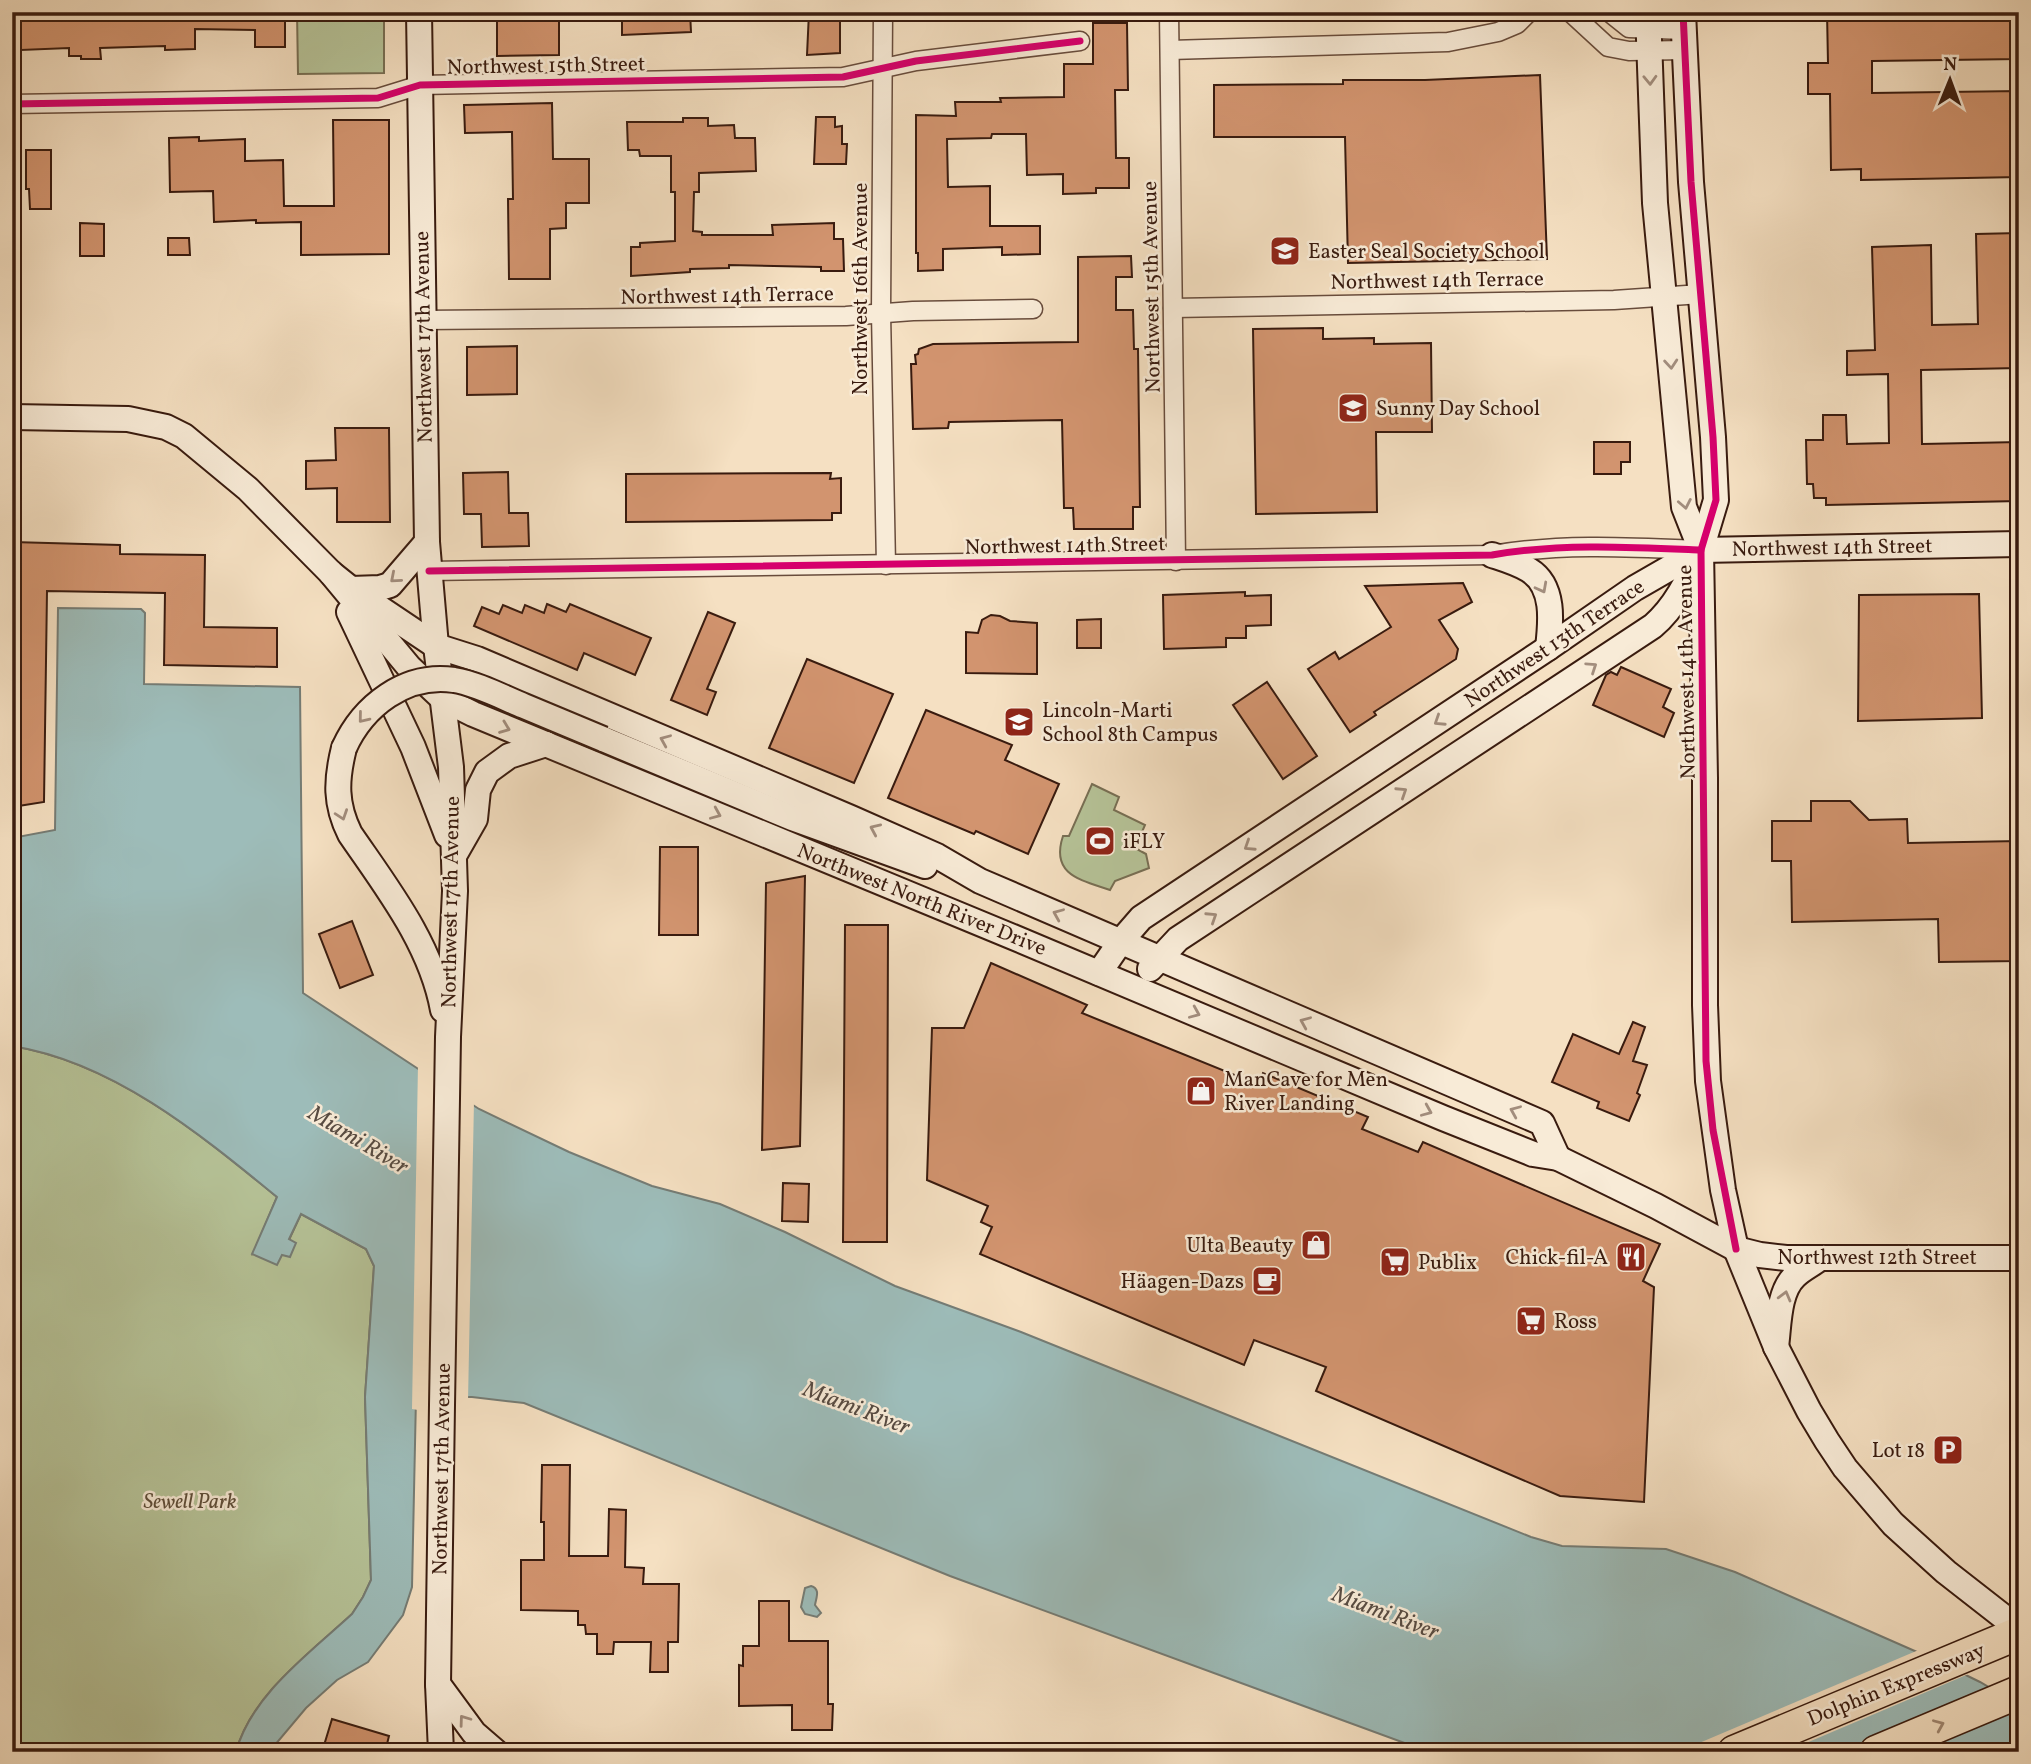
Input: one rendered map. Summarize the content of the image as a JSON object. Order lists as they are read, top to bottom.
{
  "streets": {
    "highway": ["Dolphin Expressway"],
    "main road": [
      "Northwest 17th Avenue",
      "Northwest 14th Street",
      "Northwest 13th Terrace",
      "Northwest 14th Avenue",
      "Northwest North River Drive",
      "Northwest 12th Street"
    ],
    "street": [
      "Northwest 15th Street",
      "Northwest 14th Terrace",
      "Northwest 15th Avenue",
      "Northwest 16th Avenue"
    ]
  },
  "crossings": [
    ["Northwest 15th Street", "Northwest 16th Avenue"],
    ["Northwest 15th Street", "Northwest 17th Avenue"],
    ["Northwest 14th Terrace", "Northwest 15th Avenue"],
    ["Northwest 14th Terrace", "Northwest 16th Avenue"],
    ["Northwest 14th Terrace", "Northwest 17th Avenue"],
    ["Northwest 14th Terrace", "Northwest 14th Avenue"],
    ["Northwest 15th Avenue", "Northwest 14th Street"],
    ["Northwest 16th Avenue", "Northwest 14th Street"],
    ["Northwest 17th Avenue", "Northwest 14th Street"],
    ["Northwest 17th Avenue", "Northwest North River Drive"],
    ["Northwest 14th Street", "Northwest 13th Terrace"],
    ["Northwest 14th Street", "Northwest 14th Avenue"],
    ["Northwest 13th Terrace", "Northwest 14th Avenue"],
    ["Northwest 13th Terrace", "Northwest North River Drive"],
    ["Northwest 14th Avenue", "Northwest North River Drive"],
    ["Northwest 14th Avenue", "Northwest 12th Street"],
    ["Northwest North River Drive", "Northwest 12th Street"]
  ],
  "water": ["Miami River"],
  "parks": ["Sewell Park"],
  "places": {
    "school or university": ["Easter Seal Society School", "Sunny Day School", "Lincoln-Marti School 8th Campus"],
    "sports": ["iFLY"],
    "shop": ["ManCave for Men River Landing", "Ulta Beauty"],
    "restaurant": ["Chick-fil-A"],
    "supermarket": ["Publix", "Ross"],
    "cafe": ["Häagen-Dazs"],
    "parking": ["Lot 18"]
  },
  "north": "top"
}
